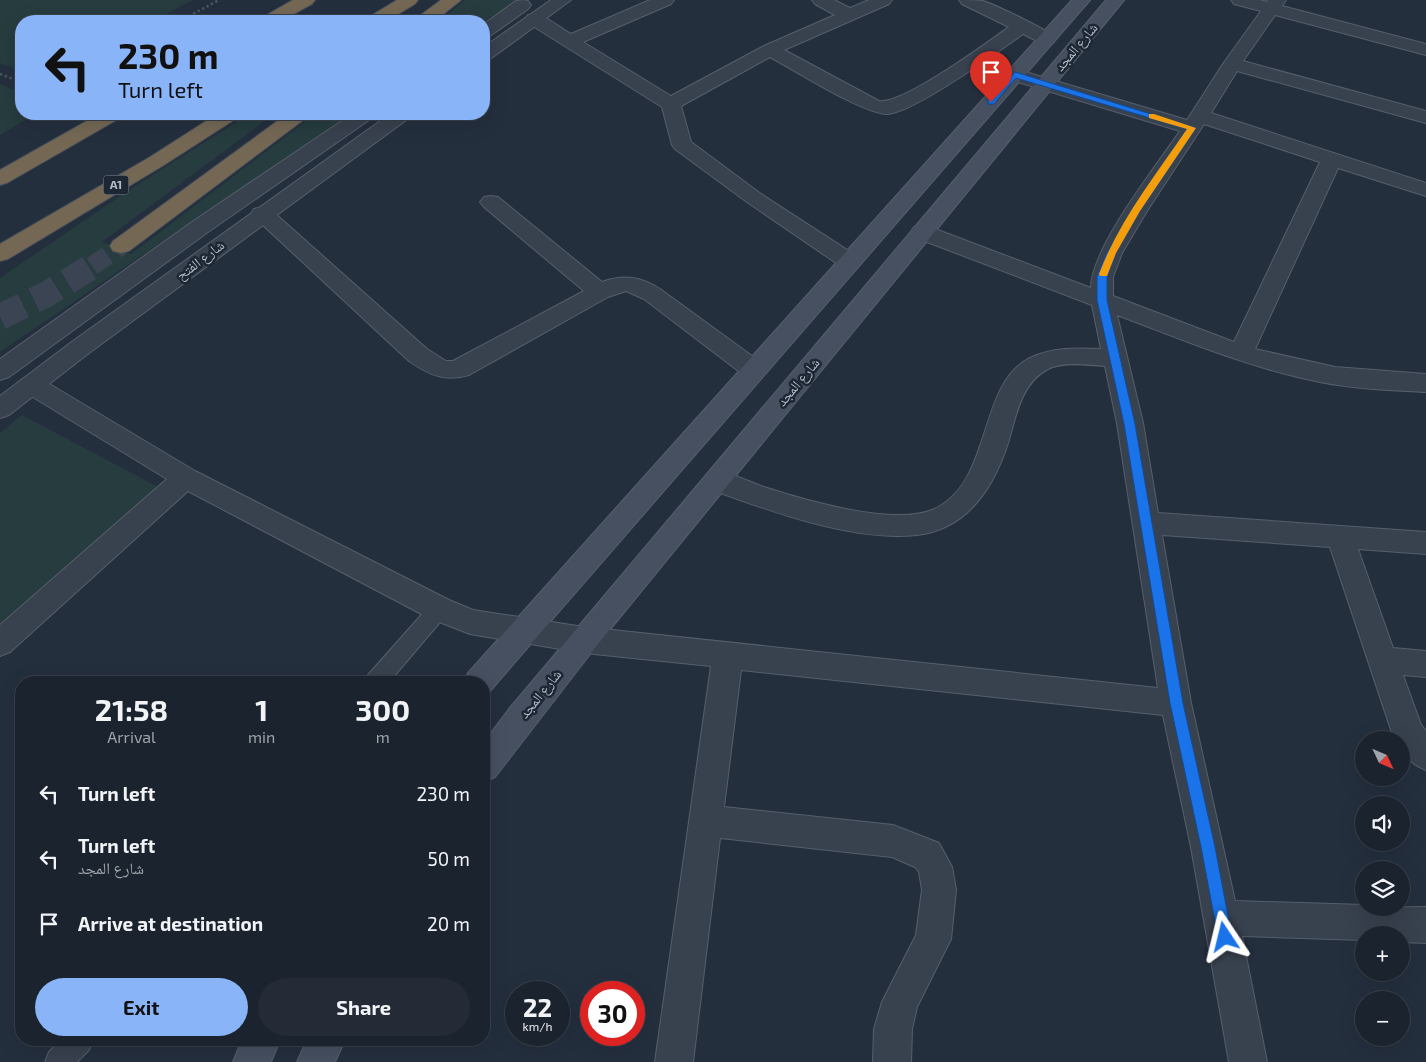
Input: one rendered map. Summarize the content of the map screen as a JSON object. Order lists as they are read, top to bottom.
{
  "streets": {
    "highway": ["A1"],
    "main road": ["شارع المجد"],
    "street": ["شارع الفتح"]
  },
  "north": "bottom right",
  "page": {
    "turn": ["230 m", "Turn left"],
    "eta": [
      "21:58",
      "Arrival",
      "1",
      "min",
      "300",
      "m"
    ],
    "map_buttons": ["+", "−"],
    "list": [
      {
        "name": "Turn left",
        "value": "230 m"
      },
      {
        "name": "Turn left",
        "note": "شارع المجد",
        "value": "50 m"
      },
      {
        "name": "Arrive at destination",
        "value": "20 m"
      }
    ],
    "buttons": ["Exit", "Share"],
    "speed": "22 km/h",
    "limit": "30"
  }
}
